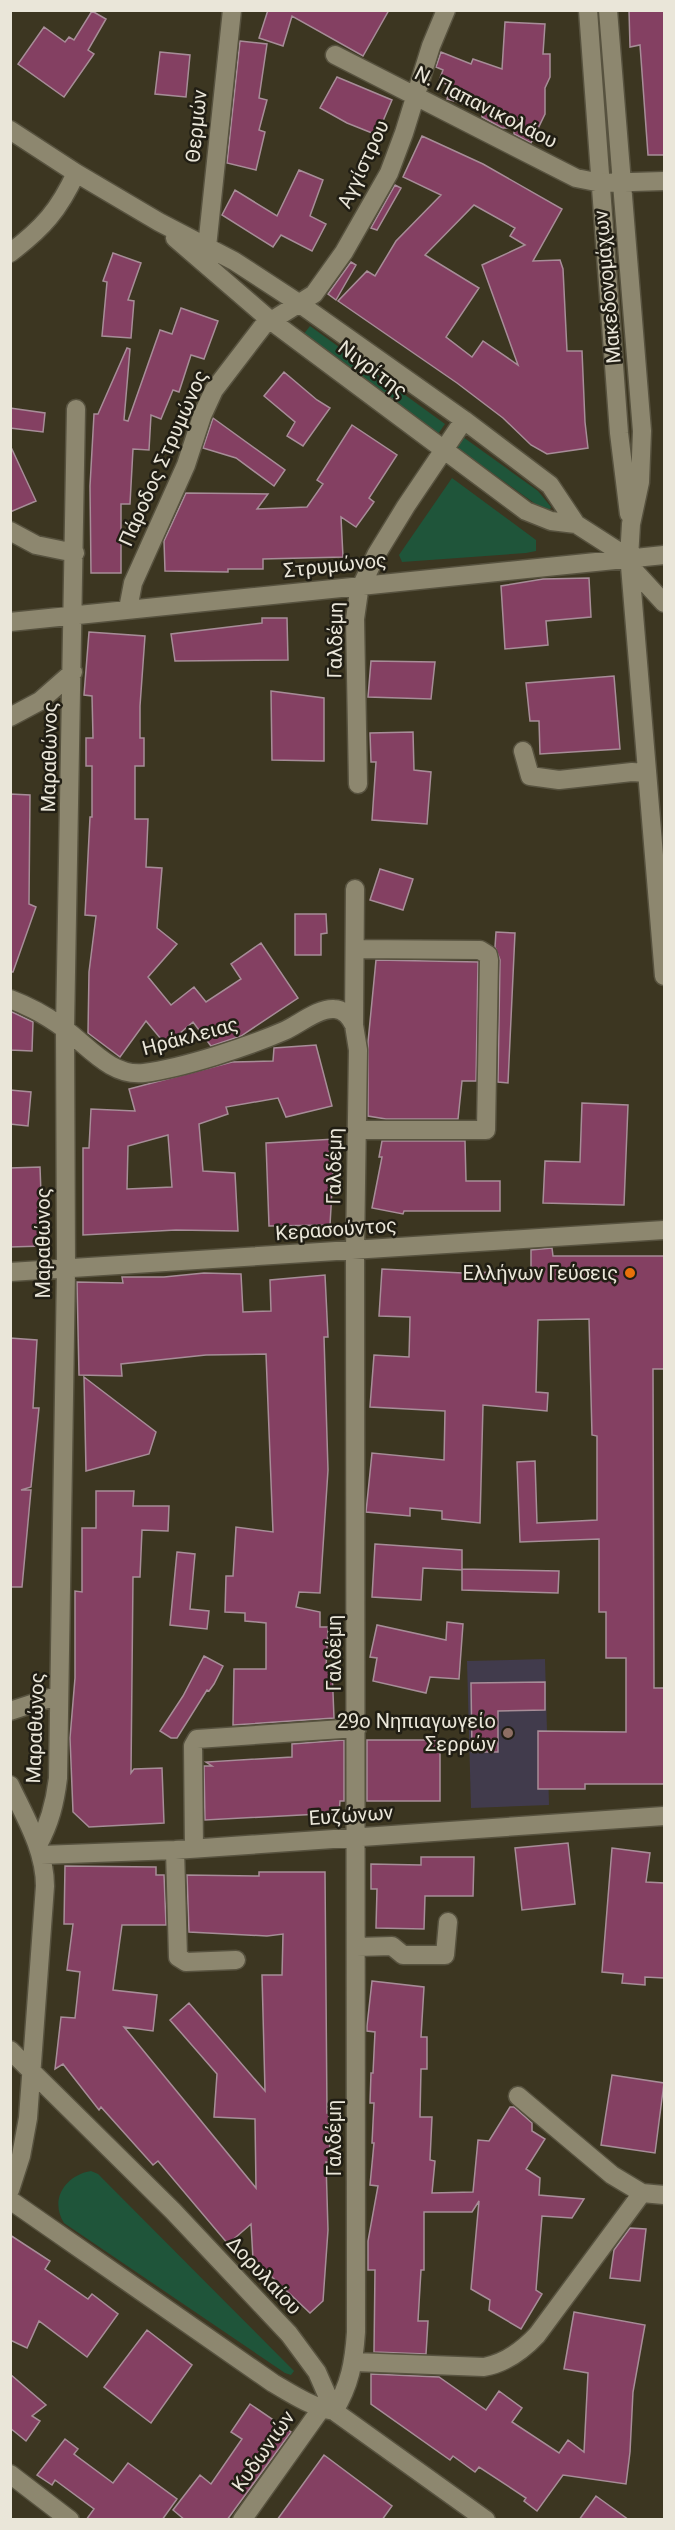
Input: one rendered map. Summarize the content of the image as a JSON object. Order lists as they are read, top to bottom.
{
  "streets": {
    "street": [
      "Ν. Παπανικολάου",
      "Θερμών",
      "Αγγίστρου",
      "Μακεδονομάχων",
      "Νιγρίτης",
      "Πάροδος Στρυμώνος",
      "Στρυμώνος",
      "Γαλδέμη",
      "Μαραθώνος",
      "Ηράκλειας",
      "Κερασούντος",
      "Ευζώνων",
      "Δορυλαίου",
      "Κυδωνιών"
    ]
  },
  "crossings": [
    ["Ν. Παπανικολάου", "Αγγίστρου"],
    ["Ν. Παπανικολάου", "Μακεδονομάχων"],
    ["Θερμών", "Νιγρίτης"],
    ["Αγγίστρου", "Νιγρίτης"],
    ["Αγγίστρου", "Πάροδος Στρυμώνος"],
    ["Μακεδονομάχων", "Νιγρίτης"],
    ["Μακεδονομάχων", "Στρυμώνος"],
    ["Νιγρίτης", "Πάροδος Στρυμώνος"],
    ["Νιγρίτης", "Στρυμώνος"],
    ["Νιγρίτης", "Γαλδέμη"],
    ["Πάροδος Στρυμώνος", "Στρυμώνος"],
    ["Στρυμώνος", "Γαλδέμη"],
    ["Στρυμώνος", "Μαραθώνος"],
    ["Γαλδέμη", "Ηράκλειας"],
    ["Γαλδέμη", "Κερασούντος"],
    ["Γαλδέμη", "Ευζώνων"],
    ["Γαλδέμη", "Δορυλαίου"],
    ["Γαλδέμη", "Κυδωνιών"],
    ["Μαραθώνος", "Ηράκλειας"],
    ["Μαραθώνος", "Κερασούντος"],
    ["Μαραθώνος", "Ευζώνων"],
    ["Δορυλαίου", "Κυδωνιών"]
  ],
  "places": ["Ελλήνων Γεύσεις", "29ο Νηπιαγωγείο Σερρών"]
}
